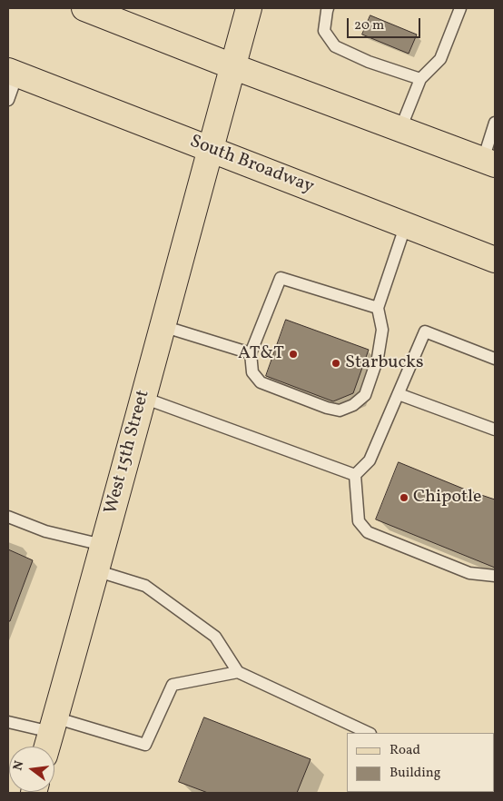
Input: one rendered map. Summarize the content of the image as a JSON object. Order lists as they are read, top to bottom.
{
  "streets": {
    "main road": ["South Broadway", "West 15th Street"]
  },
  "crossings": [
    ["South Broadway", "West 15th Street"]
  ],
  "places": ["AT&T", "Starbucks", "Chipotle"],
  "legend": ["Road", "Building"],
  "scale_bar": "20 m",
  "north": "left"
}
